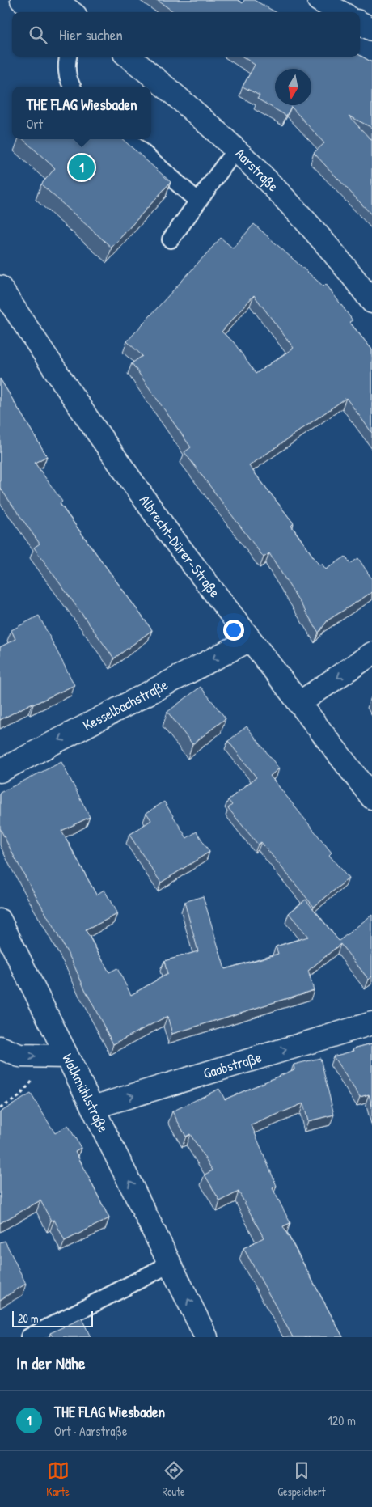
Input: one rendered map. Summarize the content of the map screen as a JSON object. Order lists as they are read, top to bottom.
{
  "streets": {
    "street": [
      "Aarstraße",
      "Albrecht-Dürer-Straße",
      "Kesselbachstraße",
      "Gaabstraße",
      "Walkmühlstraße"
    ]
  },
  "crossings": [
    ["Albrecht-Dürer-Straße", "Kesselbachstraße"],
    ["Gaabstraße", "Walkmühlstraße"]
  ],
  "one_way": ["Kesselbachstraße", "Gaabstraße", "Walkmühlstraße"],
  "scale_bar": "20 m",
  "north": "bottom",
  "page": {
    "search": "Hier suchen",
    "popup": ["THE FLAG Wiesbaden", "Ort"],
    "pins": "1",
    "scale": "20 m",
    "heading": "In der Nähe",
    "list": [
      {
        "mark": "1",
        "name": "THE FLAG Wiesbaden",
        "note": "Ort · Aarstraße",
        "value": "120 m"
      }
    ],
    "nav": ["Karte", "Route", "Gespeichert"]
  }
}
